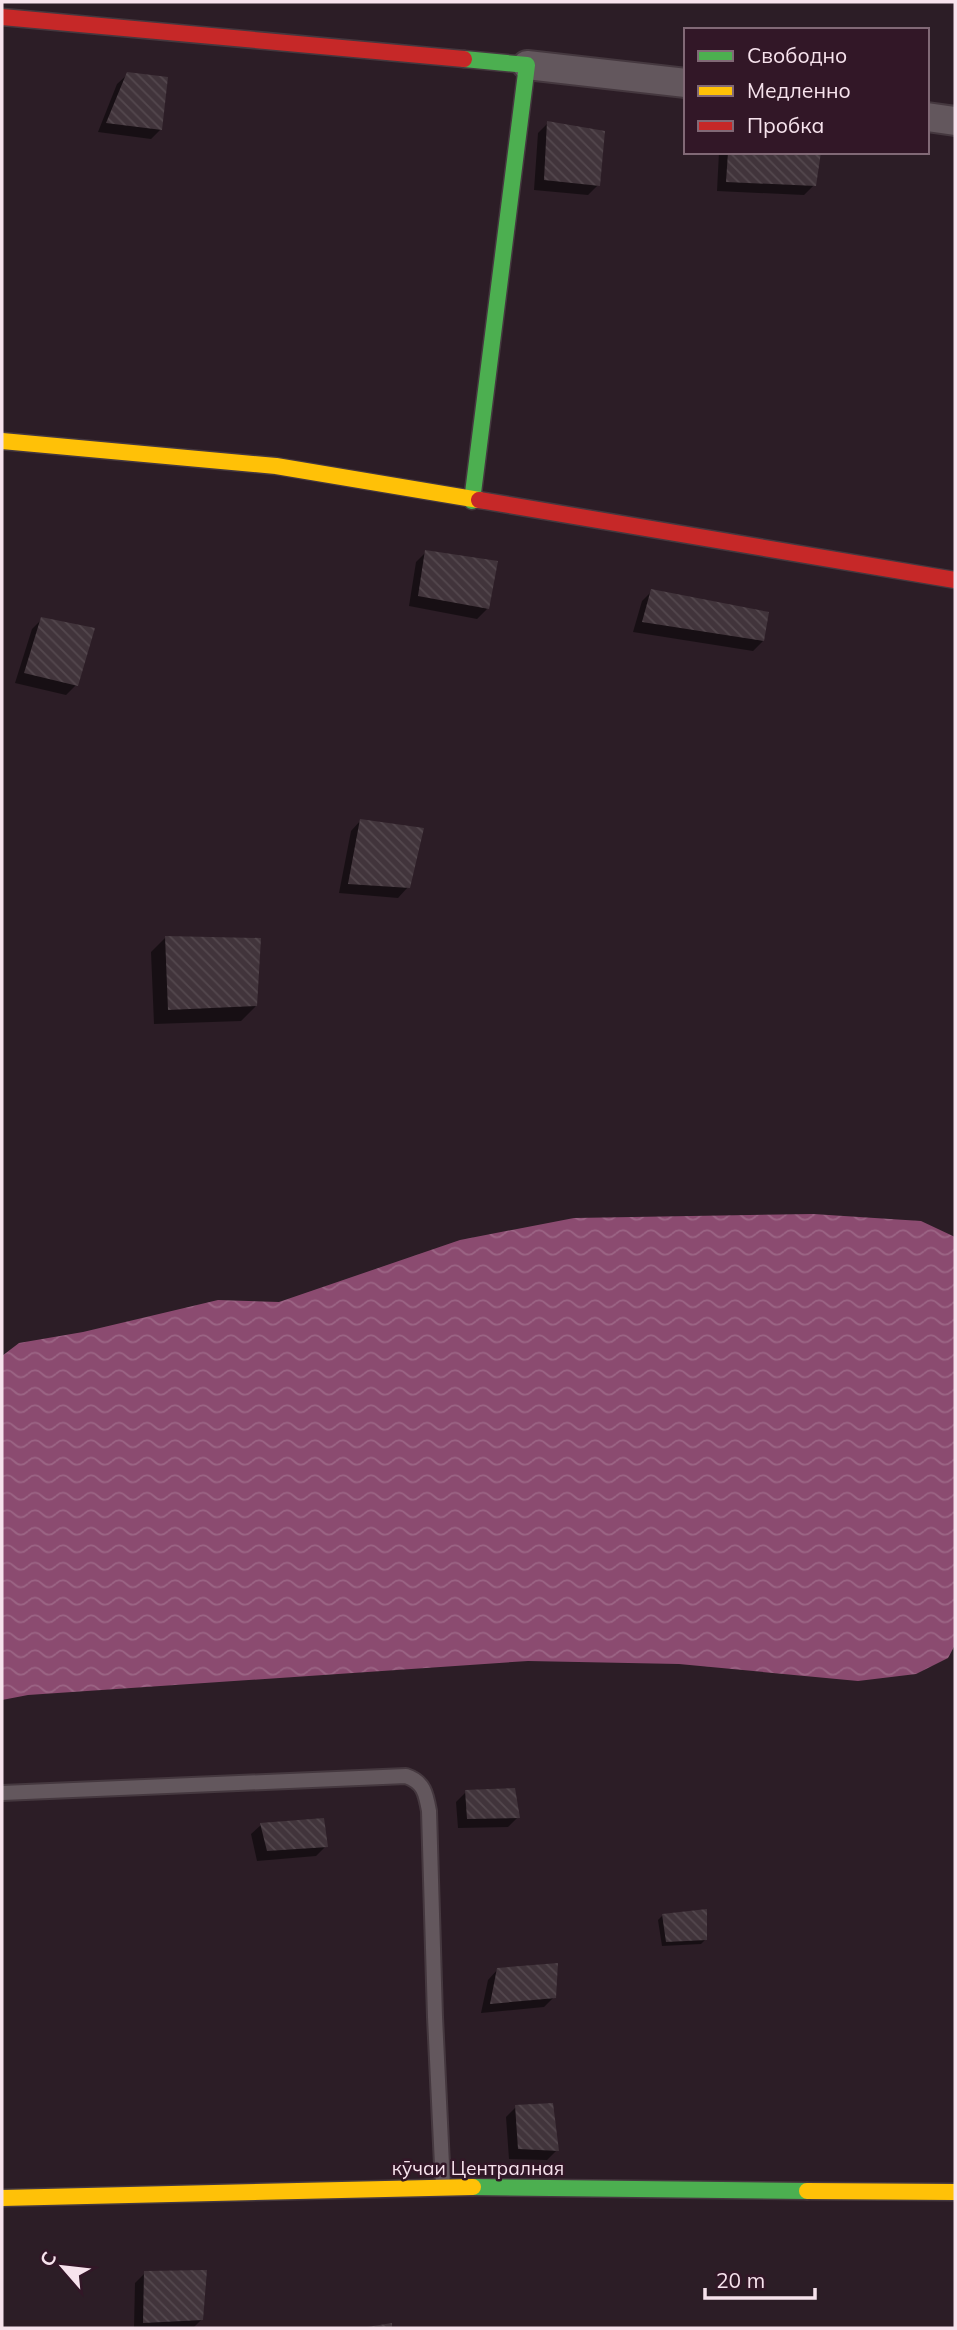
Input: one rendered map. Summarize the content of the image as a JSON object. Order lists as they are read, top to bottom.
{
  "streets": {
    "street": ["кӯчаи Централная"]
  },
  "legend": ["Свободно", "Медленно", "Пробка"],
  "scale_bar": "20 m",
  "north": "top left"
}
